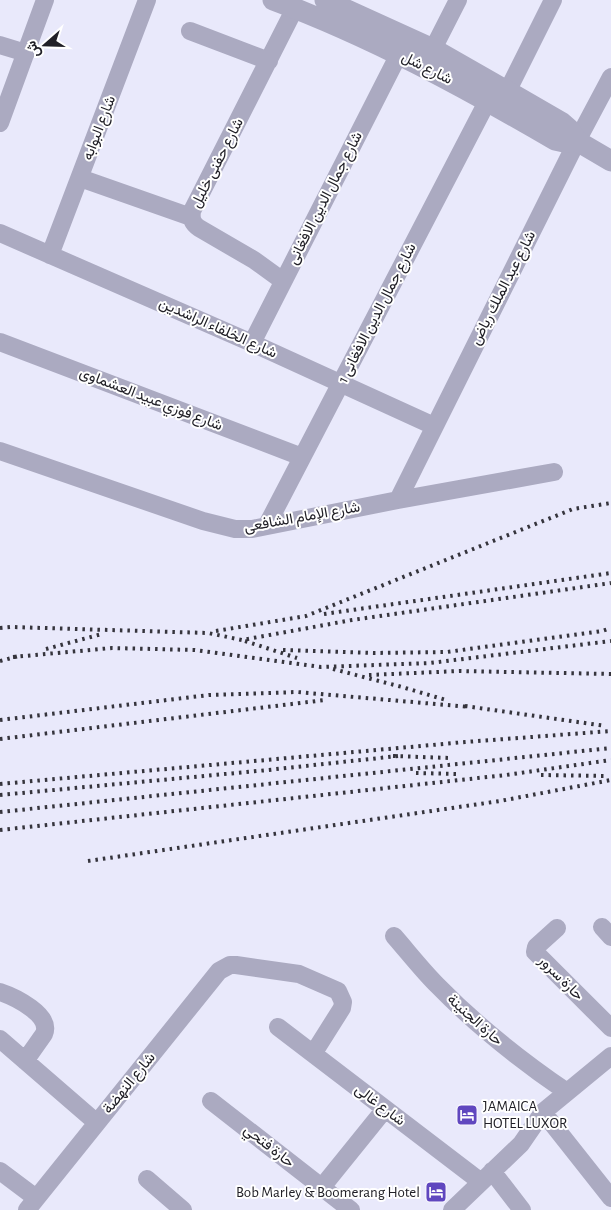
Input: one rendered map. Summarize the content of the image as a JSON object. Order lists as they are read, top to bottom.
{
  "streets": {
    "street": [
      "شارع شل",
      "شارع البوابه",
      "شارع حفنى خليل",
      "شارع جمال الدين الافغانى",
      "شارع عبد الملك رياض",
      "شارع جمال الدين الافغانى 1",
      "شارع الخلفاء الراشدين",
      "شارع فوزي عبيد العشماوى",
      "شارع الإمام الشافعى",
      "حارة سرور",
      "حارة الجنينة",
      "شارع النهضة",
      "شارع غالى",
      "حارة فتحي"
    ]
  },
  "crossings": [
    ["شارع شل", "شارع حفنى خليل"],
    ["شارع شل", "شارع جمال الدين الافغانى"],
    ["شارع شل", "شارع عبد الملك رياض"],
    ["شارع شل", "شارع جمال الدين الافغانى 1"],
    ["شارع البوابه", "شارع الخلفاء الراشدين"],
    ["شارع حفنى خليل", "شارع جمال الدين الافغانى"],
    ["شارع جمال الدين الافغانى", "شارع الخلفاء الراشدين"],
    ["شارع عبد الملك رياض", "شارع الخلفاء الراشدين"],
    ["شارع عبد الملك رياض", "شارع الإمام الشافعى"],
    ["شارع جمال الدين الافغانى 1", "شارع الخلفاء الراشدين"],
    ["شارع جمال الدين الافغانى 1", "شارع فوزي عبيد العشماوى"],
    ["شارع جمال الدين الافغانى 1", "شارع الإمام الشافعى"],
    ["شارع النهضة", "شارع غالى"]
  ],
  "places": {
    "hotel": ["JAMAICA HOTEL LUXOR", "Bob Marley & Boomerang Hotel"]
  },
  "north": "left"
}
